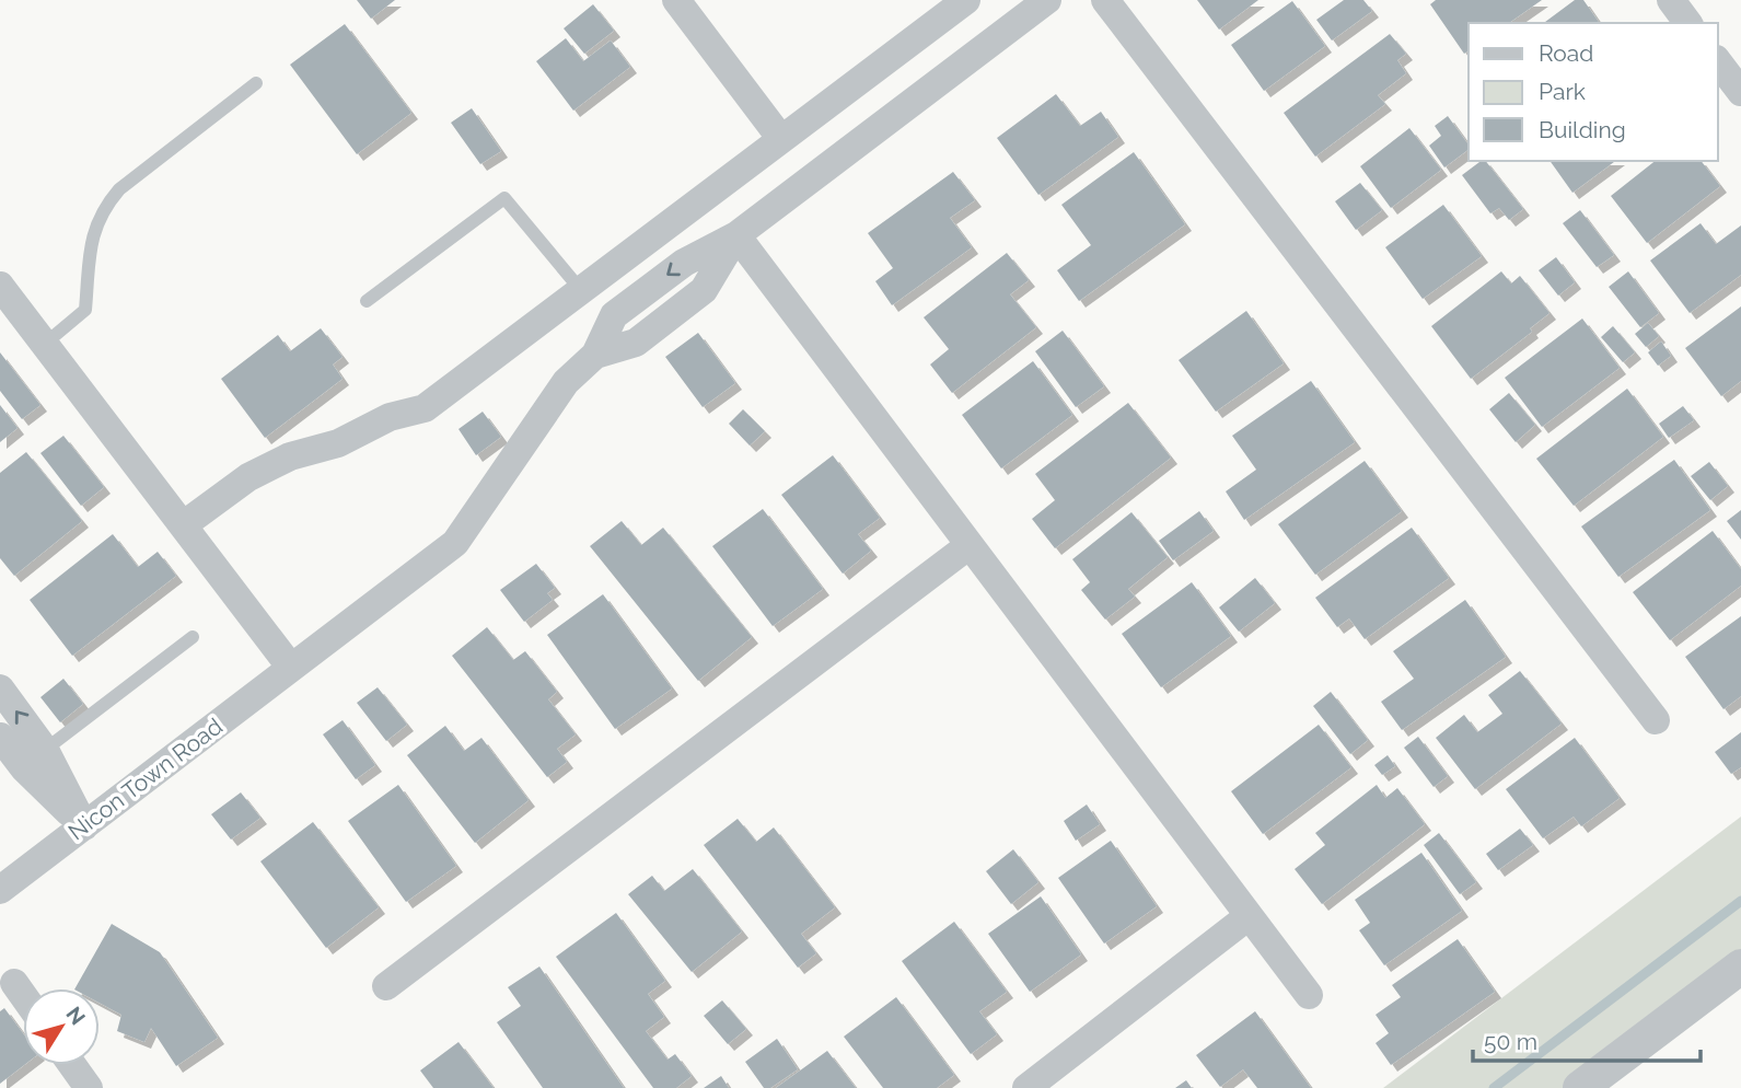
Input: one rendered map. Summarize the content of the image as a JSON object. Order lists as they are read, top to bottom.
{
  "streets": {
    "street": ["Nicon Town Road"]
  },
  "legend": ["Road", "Park", "Building"],
  "scale_bar": "50 m",
  "north": "top right"
}
